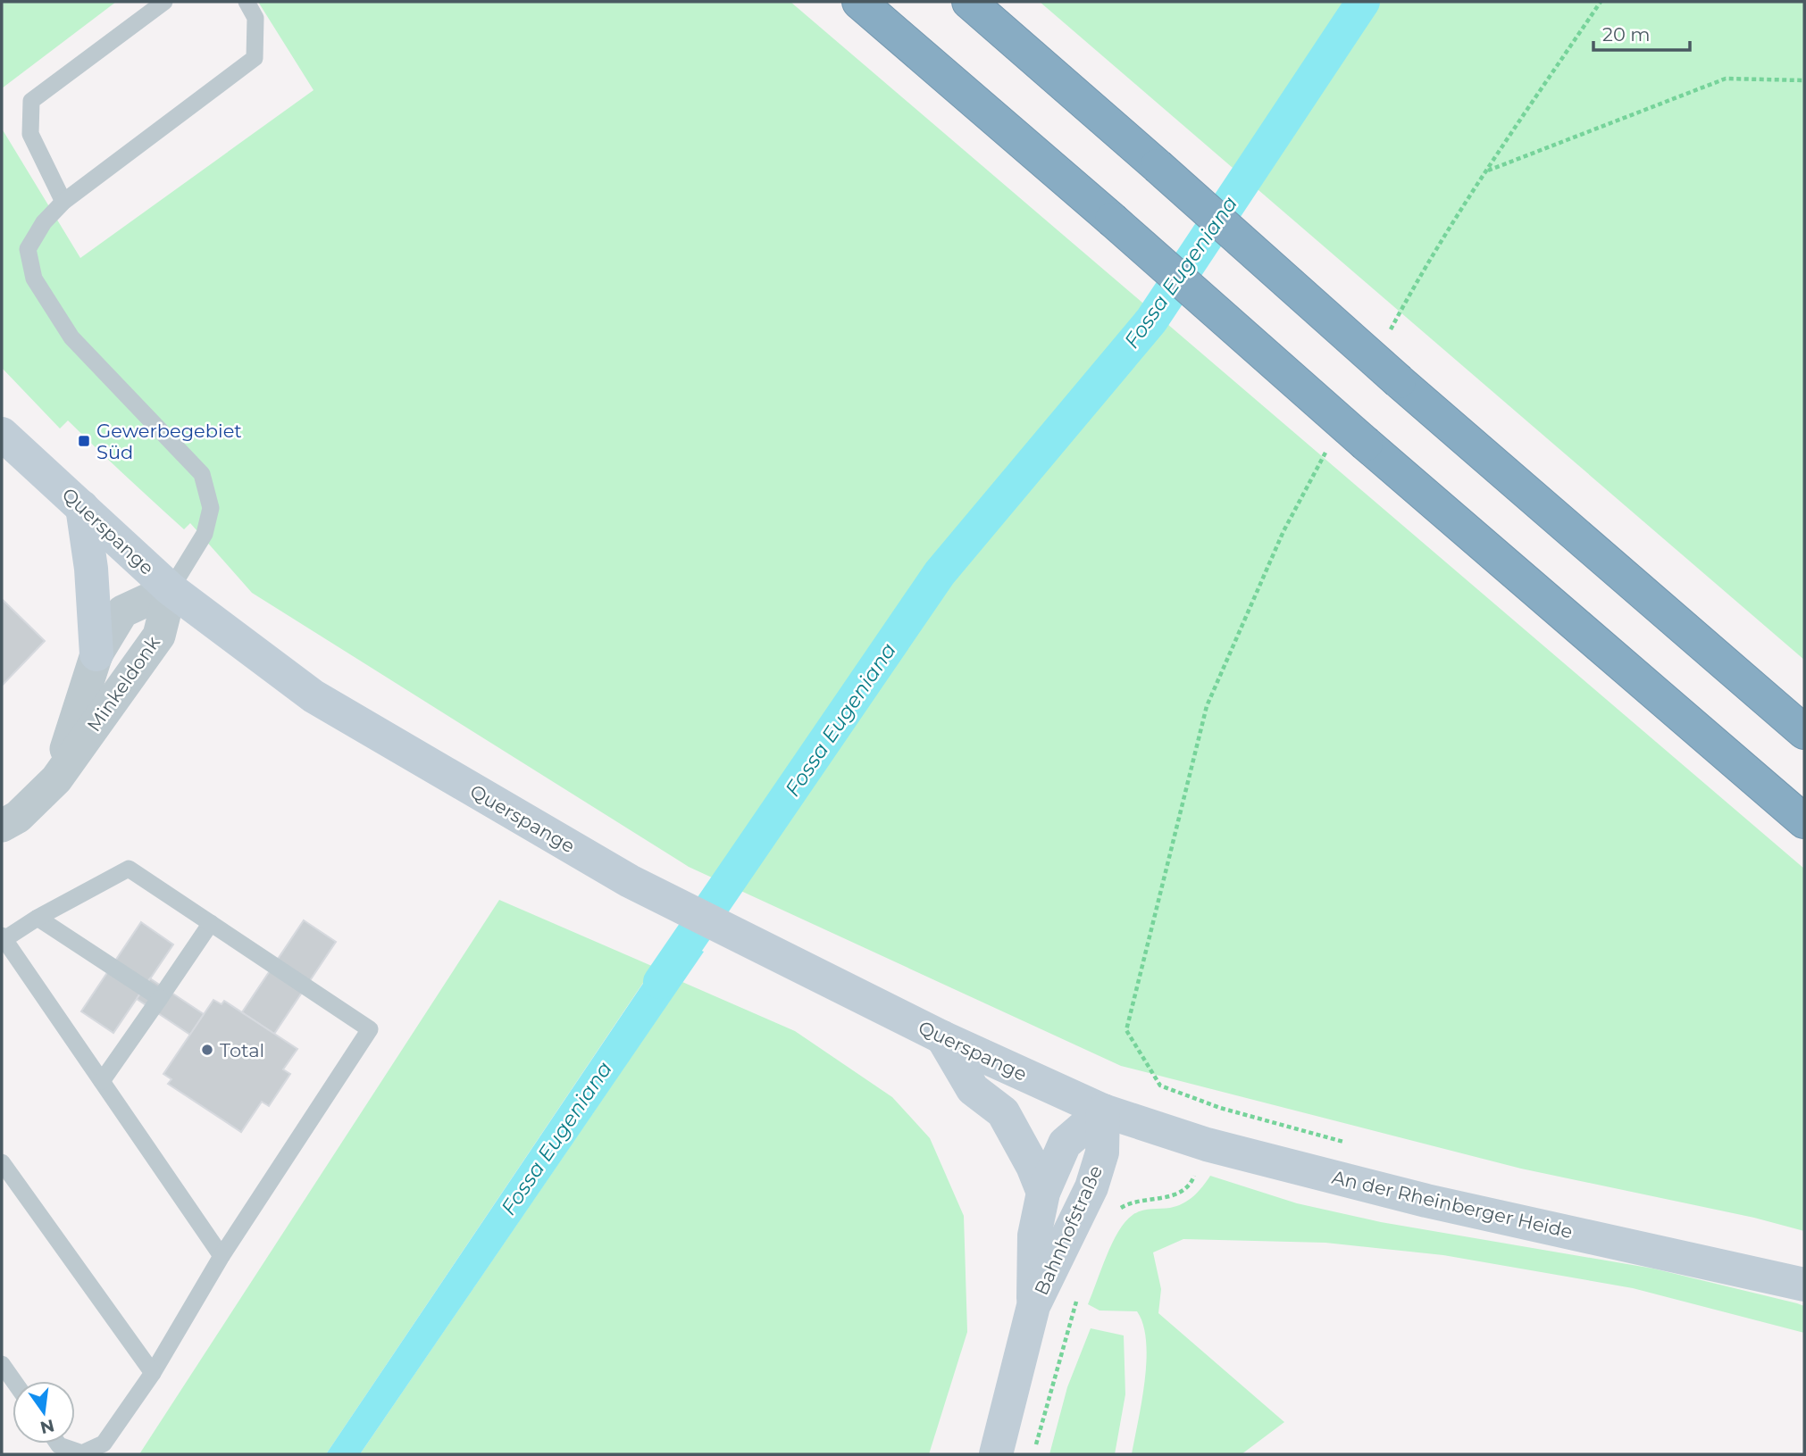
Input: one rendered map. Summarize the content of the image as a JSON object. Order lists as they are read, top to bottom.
{
  "streets": {
    "street": [
      "Querspange",
      "Minkeldonk",
      "An der Rheinberger Heide",
      "Bahnhofstraße"
    ]
  },
  "crossings": [
    ["Querspange", "Minkeldonk"],
    ["Querspange", "An der Rheinberger Heide"],
    ["Querspange", "Bahnhofstraße"],
    ["An der Rheinberger Heide", "Bahnhofstraße"]
  ],
  "water": ["Fossa Eugeniana"],
  "places": {
    "transit": ["Gewerbegebiet Süd"],
    "other": ["Total"]
  },
  "scale_bar": "20 m",
  "north": "bottom"
}
